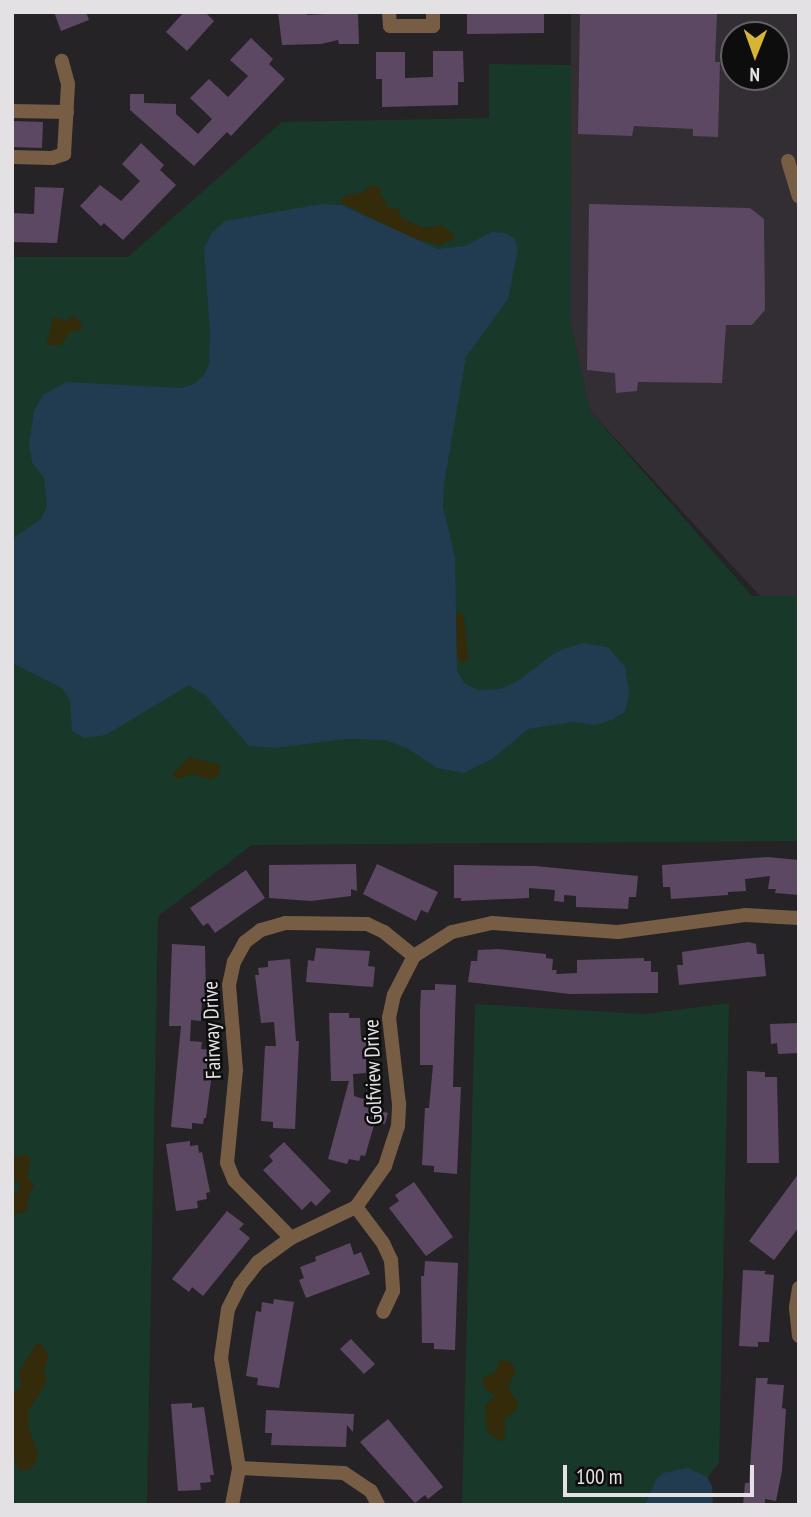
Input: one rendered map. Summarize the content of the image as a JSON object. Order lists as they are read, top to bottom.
{
  "streets": {
    "street": ["Fairway Drive", "Golfview Drive"]
  },
  "crossings": [
    ["Fairway Drive", "Golfview Drive"]
  ],
  "scale_bar": "100 m",
  "north": "bottom"
}
